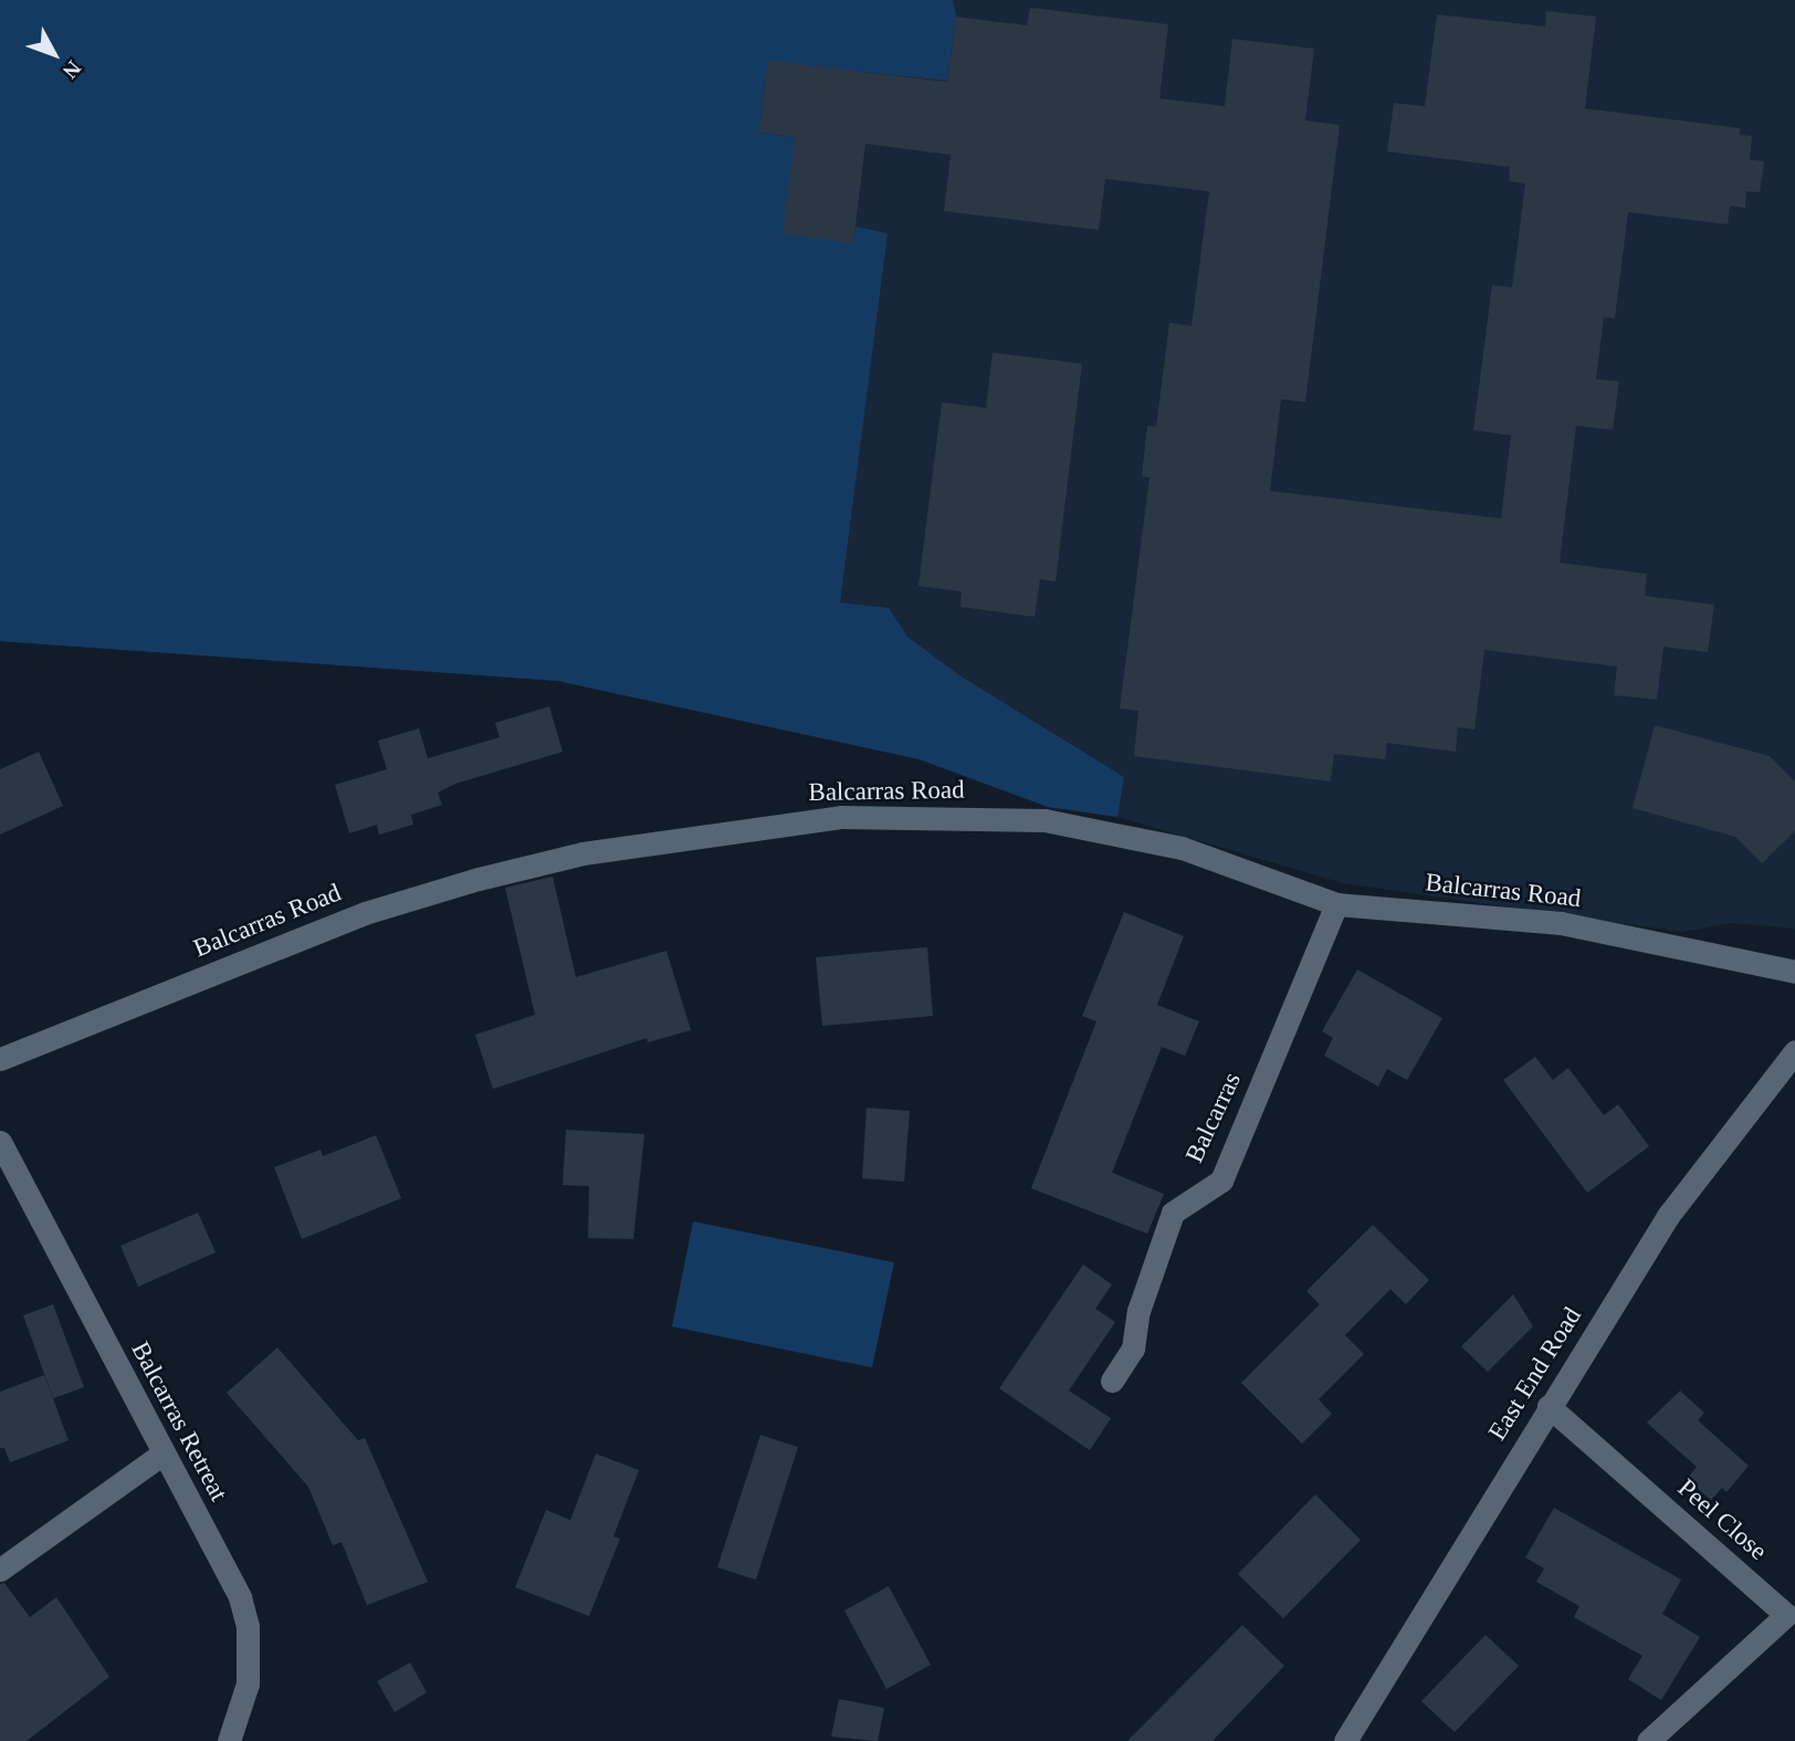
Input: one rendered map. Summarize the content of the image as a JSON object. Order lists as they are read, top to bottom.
{
  "streets": {
    "street": [
      "Balcarras Road",
      "Balcarras",
      "East End Road",
      "Balcarras Retreat",
      "Peel Close"
    ]
  },
  "crossings": [
    ["Balcarras Road", "Balcarras"],
    ["East End Road", "Peel Close"]
  ],
  "north": "bottom right"
}
